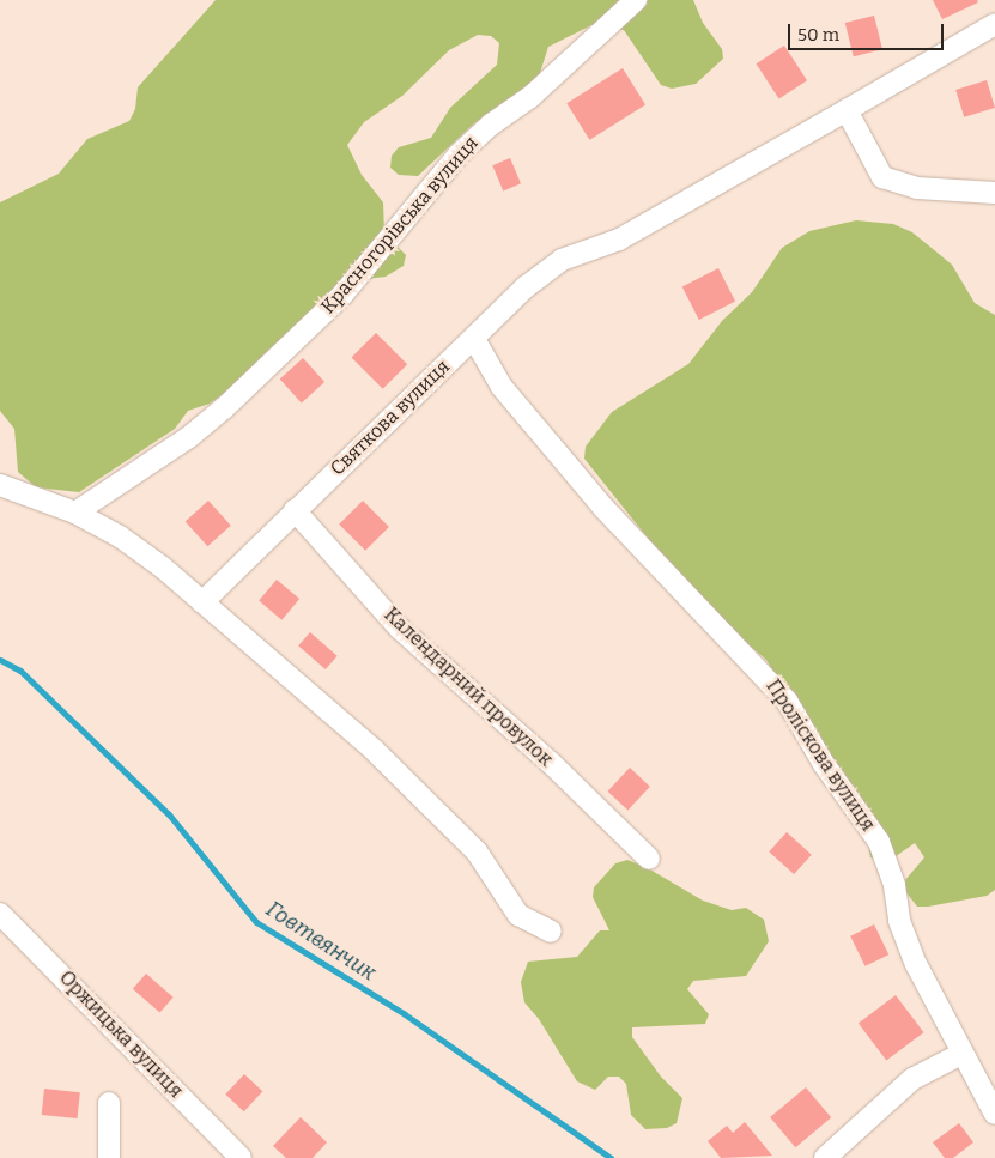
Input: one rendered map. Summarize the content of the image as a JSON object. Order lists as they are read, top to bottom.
{
  "streets": {
    "street": [
      "Красногорівська вулиця",
      "Святкова вулиця",
      "Календарний провулок",
      "Проліскова вулиця",
      "Оржицька вулиця"
    ]
  },
  "crossings": [
    ["Святкова вулиця", "Календарний провулок"],
    ["Святкова вулиця", "Проліскова вулиця"]
  ],
  "water": ["Говтвянчик"],
  "scale_bar": "50 m"
}
